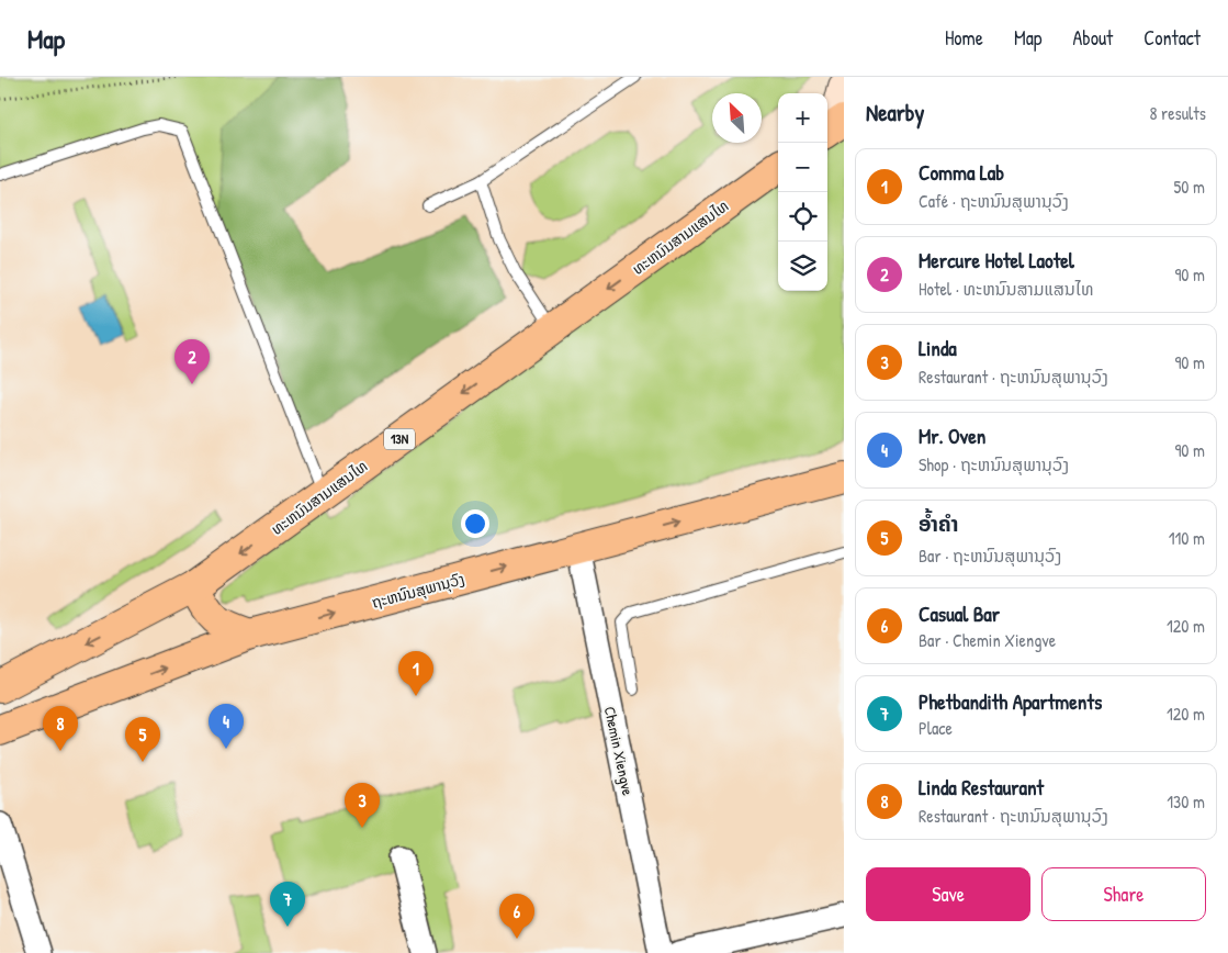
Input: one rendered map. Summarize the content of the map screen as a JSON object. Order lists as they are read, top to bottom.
{
  "streets": {
    "highway": ["ທະຫນົນສາມແສນໄທ", "13N", "ຖະຫນົນສຸພານຸວົງ"],
    "street": ["Chemin Xiengve"]
  },
  "crossings": [
    ["ຖະຫນົນສຸພານຸວົງ", "Chemin Xiengve"]
  ],
  "one_way": ["ທະຫນົນສາມແສນໄທ", "ຖະຫນົນສຸພານຸວົງ"],
  "north": "top left",
  "page": {
    "header": "Map",
    "nav": [
      "Home",
      "Map",
      "About",
      "Contact"
    ],
    "heading": ["Nearby", "8 results"],
    "map_buttons": ["+", "−"],
    "list": [
      {
        "mark": "1",
        "name": "Comma Lab",
        "note": "Café · ຖະຫນົນສຸພານຸວົງ",
        "value": "50 m"
      },
      {
        "mark": "2",
        "name": "Mercure Hotel Laotel",
        "note": "Hotel · ທະຫນົນສາມແສນໄທ",
        "value": "90 m"
      },
      {
        "mark": "3",
        "name": "Linda",
        "note": "Restaurant · ຖະຫນົນສຸພານຸວົງ",
        "value": "90 m"
      },
      {
        "mark": "4",
        "name": "Mr. Oven",
        "note": "Shop · ຖະຫນົນສຸພານຸວົງ",
        "value": "90 m"
      },
      {
        "mark": "5",
        "name": "ອ້ຳຄຳ",
        "note": "Bar · ຖະຫນົນສຸພານຸວົງ",
        "value": "110 m"
      },
      {
        "mark": "6",
        "name": "Casual Bar",
        "note": "Bar · Chemin Xiengve",
        "value": "120 m"
      },
      {
        "mark": "7",
        "name": "Phetbandith Apartments",
        "note": "Place",
        "value": "120 m"
      },
      {
        "mark": "8",
        "name": "Linda Restaurant",
        "note": "Restaurant · ຖະຫນົນສຸພານຸວົງ",
        "value": "130 m"
      }
    ],
    "pins": [
      "2",
      "1",
      "4",
      "8",
      "5",
      "3",
      "7",
      "6"
    ],
    "buttons": ["Save", "Share"]
  }
}
